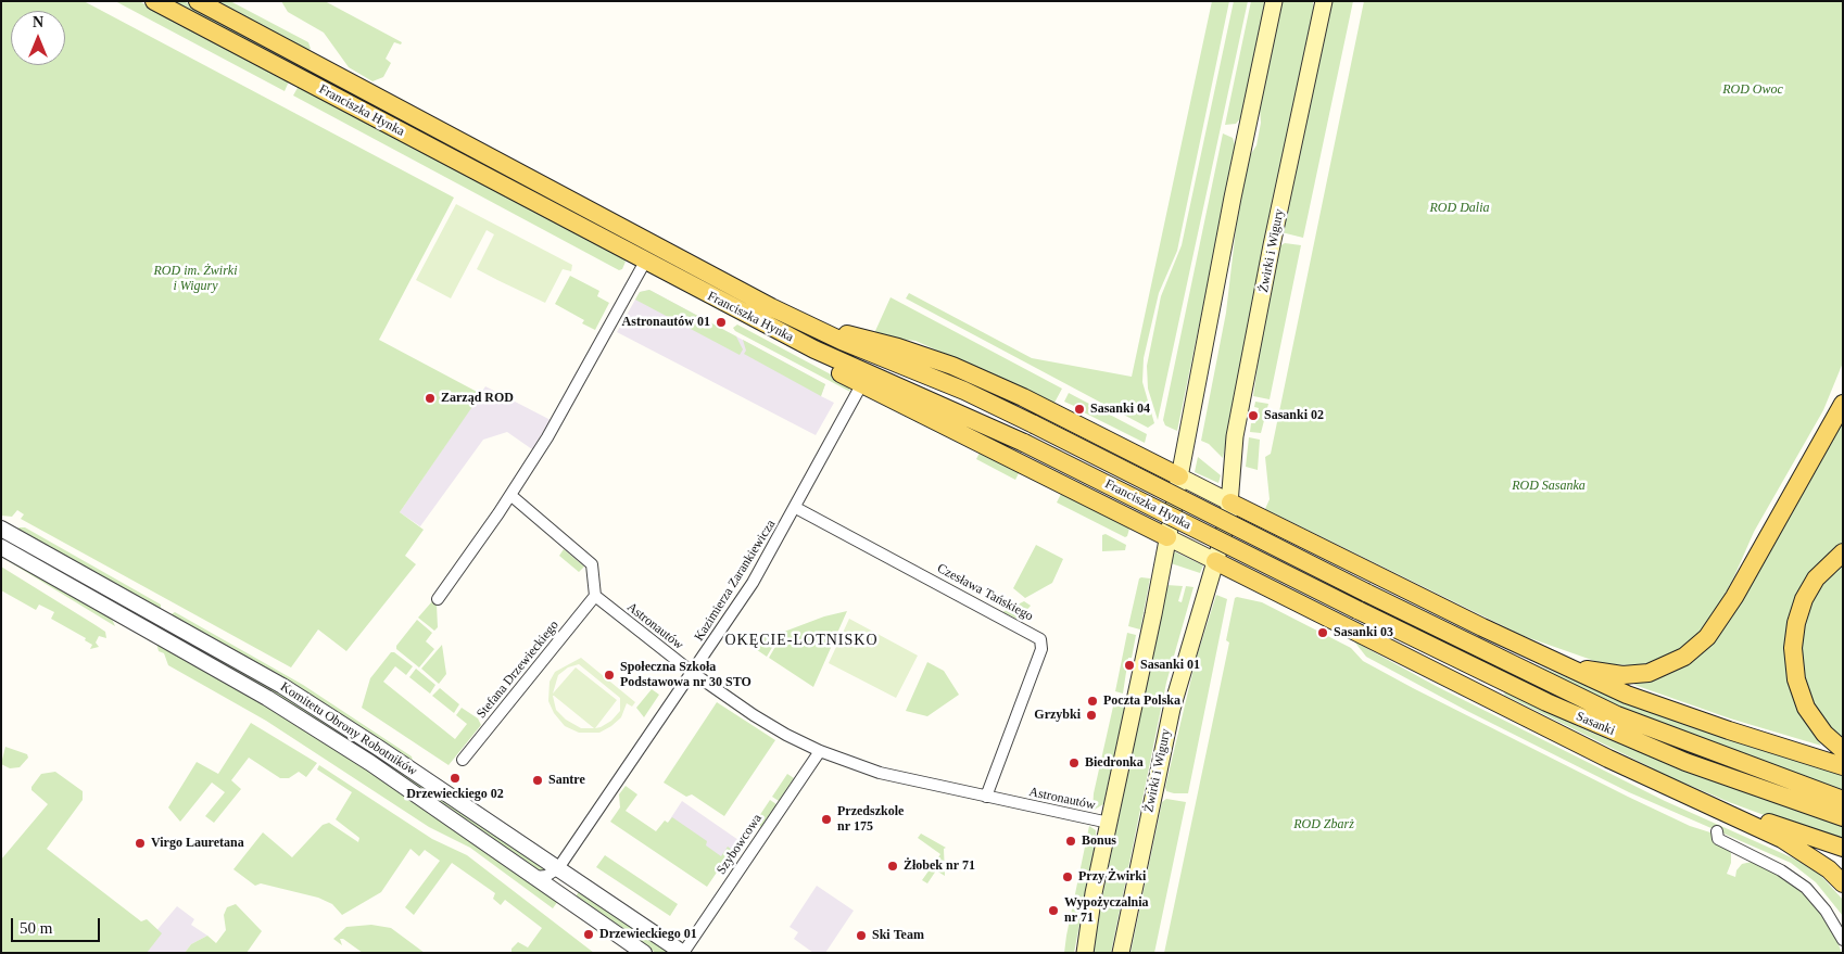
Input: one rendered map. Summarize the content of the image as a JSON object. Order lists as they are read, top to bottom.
{
  "streets": {
    "main road": ["Franciszka Hynka", "Żwirki i Wigury", "Sasanki"],
    "street": [
      "Kazimierza Zarankiewicza",
      "Czesława Tańskiego",
      "Astronautów",
      "Stefana Drzewieckiego",
      "Komitetu Obrony Robotników",
      "Szybowcowa"
    ]
  },
  "crossings": [
    ["Franciszka Hynka", "Sasanki"],
    ["Kazimierza Zarankiewicza", "Czesława Tańskiego"],
    ["Kazimierza Zarankiewicza", "Astronautów"],
    ["Kazimierza Zarankiewicza", "Komitetu Obrony Robotników"],
    ["Czesława Tańskiego", "Astronautów"],
    ["Astronautów", "Stefana Drzewieckiego"],
    ["Astronautów", "Szybowcowa"],
    ["Komitetu Obrony Robotników", "Szybowcowa"]
  ],
  "districts": ["OKĘCIE-LOTNISKO"],
  "parks": [
    "ROD Owoc",
    "ROD Dalia",
    "ROD im. Żwirki i Wigury",
    "ROD Sasanka",
    "ROD Zbarż"
  ],
  "places": [
    "Astronautów 01",
    "Zarząd ROD",
    "Sasanki 04",
    "Sasanki 02",
    "Sasanki 03",
    "Sasanki 01",
    "Społeczna Szkoła Podstawowa nr 30 STO",
    "Poczta Polska",
    "Grzybki",
    "Biedronka",
    "Drzewieckiego 02",
    "Santre",
    "Przedszkole nr 175",
    "Bonus",
    "Virgo Lauretana",
    "Żłobek nr 71",
    "Przy Żwirki",
    "Wypożyczalnia nr 71",
    "Drzewieckiego 01",
    "Ski Team"
  ],
  "scale_bar": "50 m",
  "north": "top"
}
